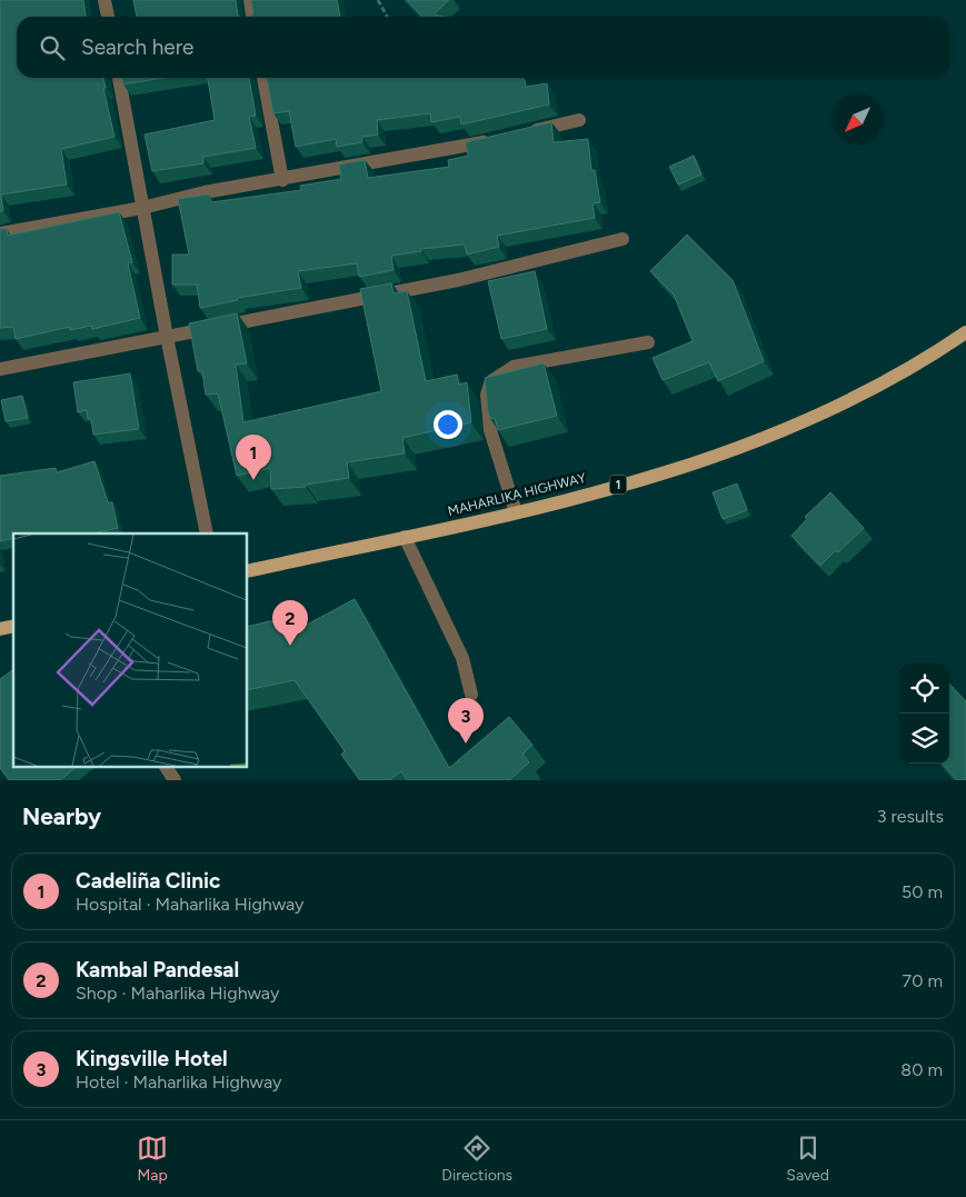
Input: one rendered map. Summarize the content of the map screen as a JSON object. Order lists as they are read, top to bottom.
{
  "streets": {
    "main road": ["1", "MAHARLIKA HIGHWAY"]
  },
  "north": "bottom left",
  "page": {
    "search": "Search here",
    "pins": ["1", "2", "3"],
    "heading": ["Nearby", "3 results"],
    "list": [
      {
        "mark": "1",
        "name": "Cadeliña Clinic",
        "note": "Hospital · Maharlika Highway",
        "value": "50 m"
      },
      {
        "mark": "2",
        "name": "Kambal Pandesal",
        "note": "Shop · Maharlika Highway",
        "value": "70 m"
      },
      {
        "mark": "3",
        "name": "Kingsville Hotel",
        "note": "Hotel · Maharlika Highway",
        "value": "80 m"
      }
    ],
    "nav": ["Map", "Directions", "Saved"]
  }
}
